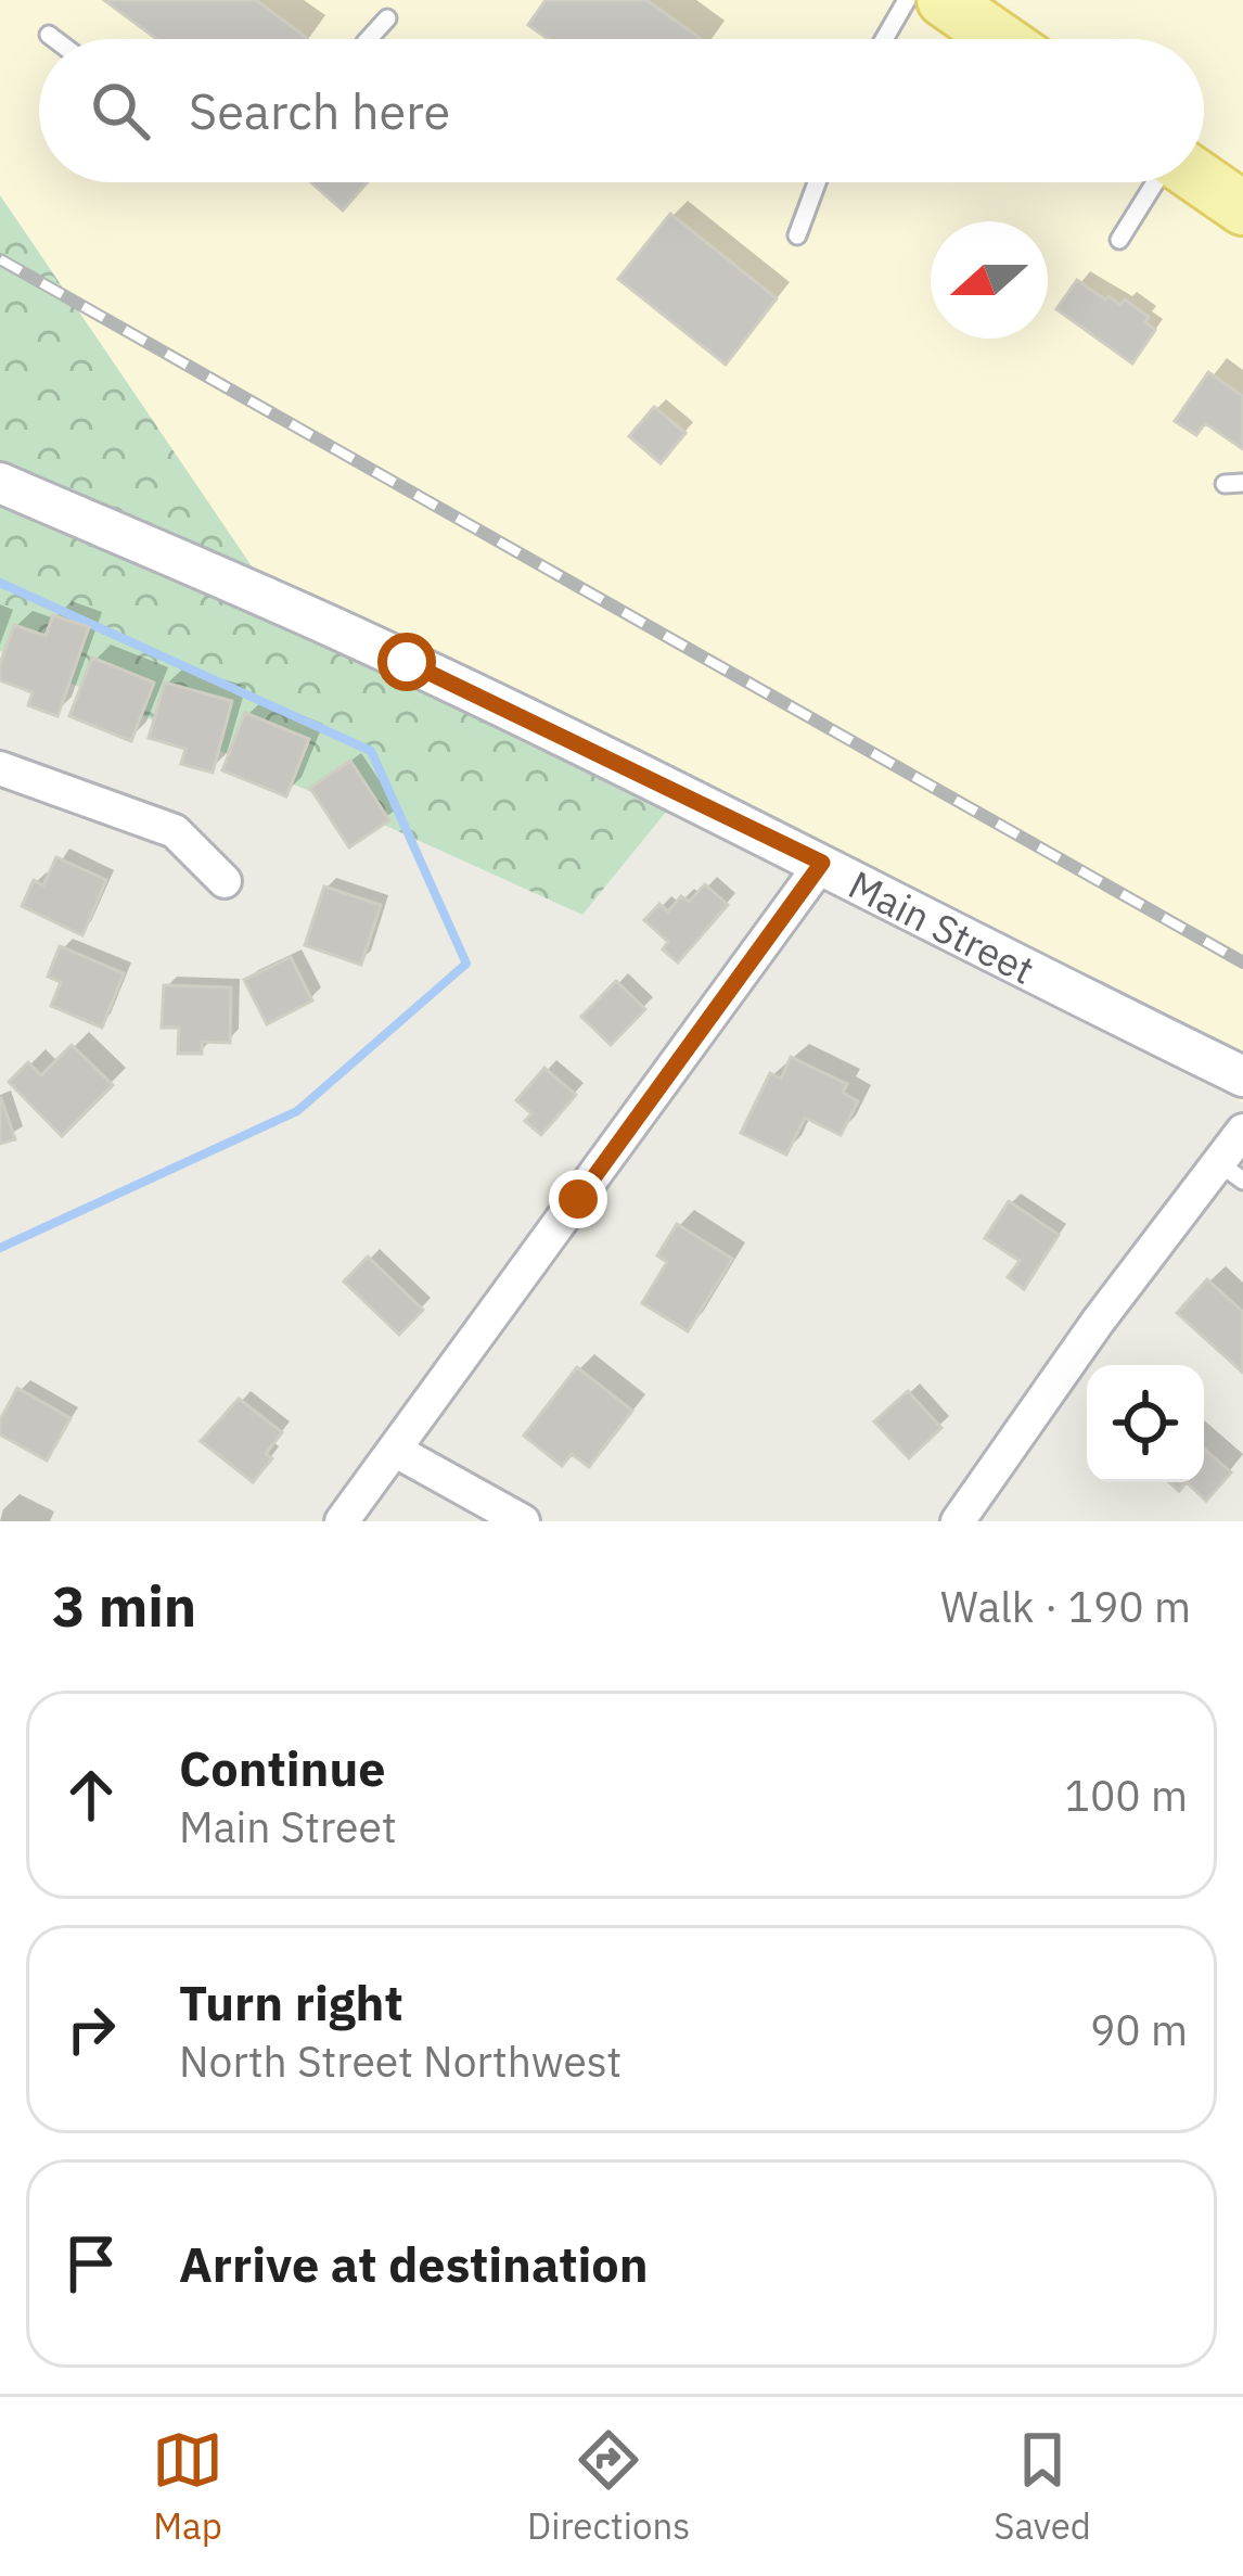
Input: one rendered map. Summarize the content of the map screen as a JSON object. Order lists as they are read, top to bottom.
{
  "streets": {
    "street": ["Main Street"]
  },
  "north": "left",
  "page": {
    "search": "Search here",
    "heading": ["3 min", "Walk · 190 m"],
    "list": [
      ["Continue", "Main Street", "100 m"],
      ["Turn right", "North Street Northwest", "90 m"],
      "Arrive at destination"
    ],
    "nav": ["Map", "Directions", "Saved"]
  }
}
